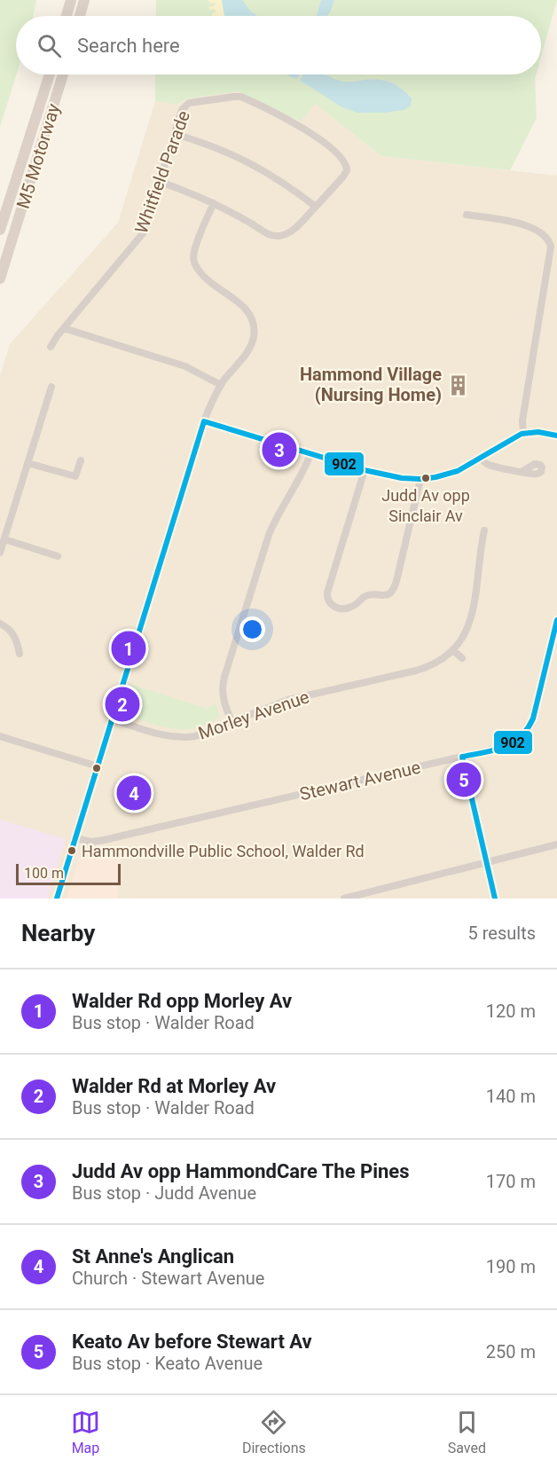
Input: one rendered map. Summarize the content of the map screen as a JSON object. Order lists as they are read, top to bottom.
{
  "streets": {
    "highway": ["M5 Motorway"],
    "street": ["Whitfield Parade", "Morley Avenue", "Stewart Avenue"]
  },
  "places": {
    "building": ["Hammond Village (Nursing Home)"],
    "other": ["Judd Av opp Sinclair Av", "Hammondville Public School, Walder Rd"]
  },
  "lines": ["transit line 902"],
  "scale_bar": "100 m",
  "page": {
    "search": "Search here",
    "pins": [
      "3",
      "1",
      "2",
      "5",
      "4"
    ],
    "scale": "100 m",
    "heading": ["Nearby", "5 results"],
    "list": [
      {
        "mark": "1",
        "name": "Walder Rd opp Morley Av",
        "note": "Bus stop · Walder Road",
        "value": "120 m"
      },
      {
        "mark": "2",
        "name": "Walder Rd at Morley Av",
        "note": "Bus stop · Walder Road",
        "value": "140 m"
      },
      {
        "mark": "3",
        "name": "Judd Av opp HammondCare The Pines",
        "note": "Bus stop · Judd Avenue",
        "value": "170 m"
      },
      {
        "mark": "4",
        "name": "St Anne's Anglican",
        "note": "Church · Stewart Avenue",
        "value": "190 m"
      },
      {
        "mark": "5",
        "name": "Keato Av before Stewart Av",
        "note": "Bus stop · Keato Avenue",
        "value": "250 m"
      }
    ],
    "nav": ["Map", "Directions", "Saved"]
  }
}
